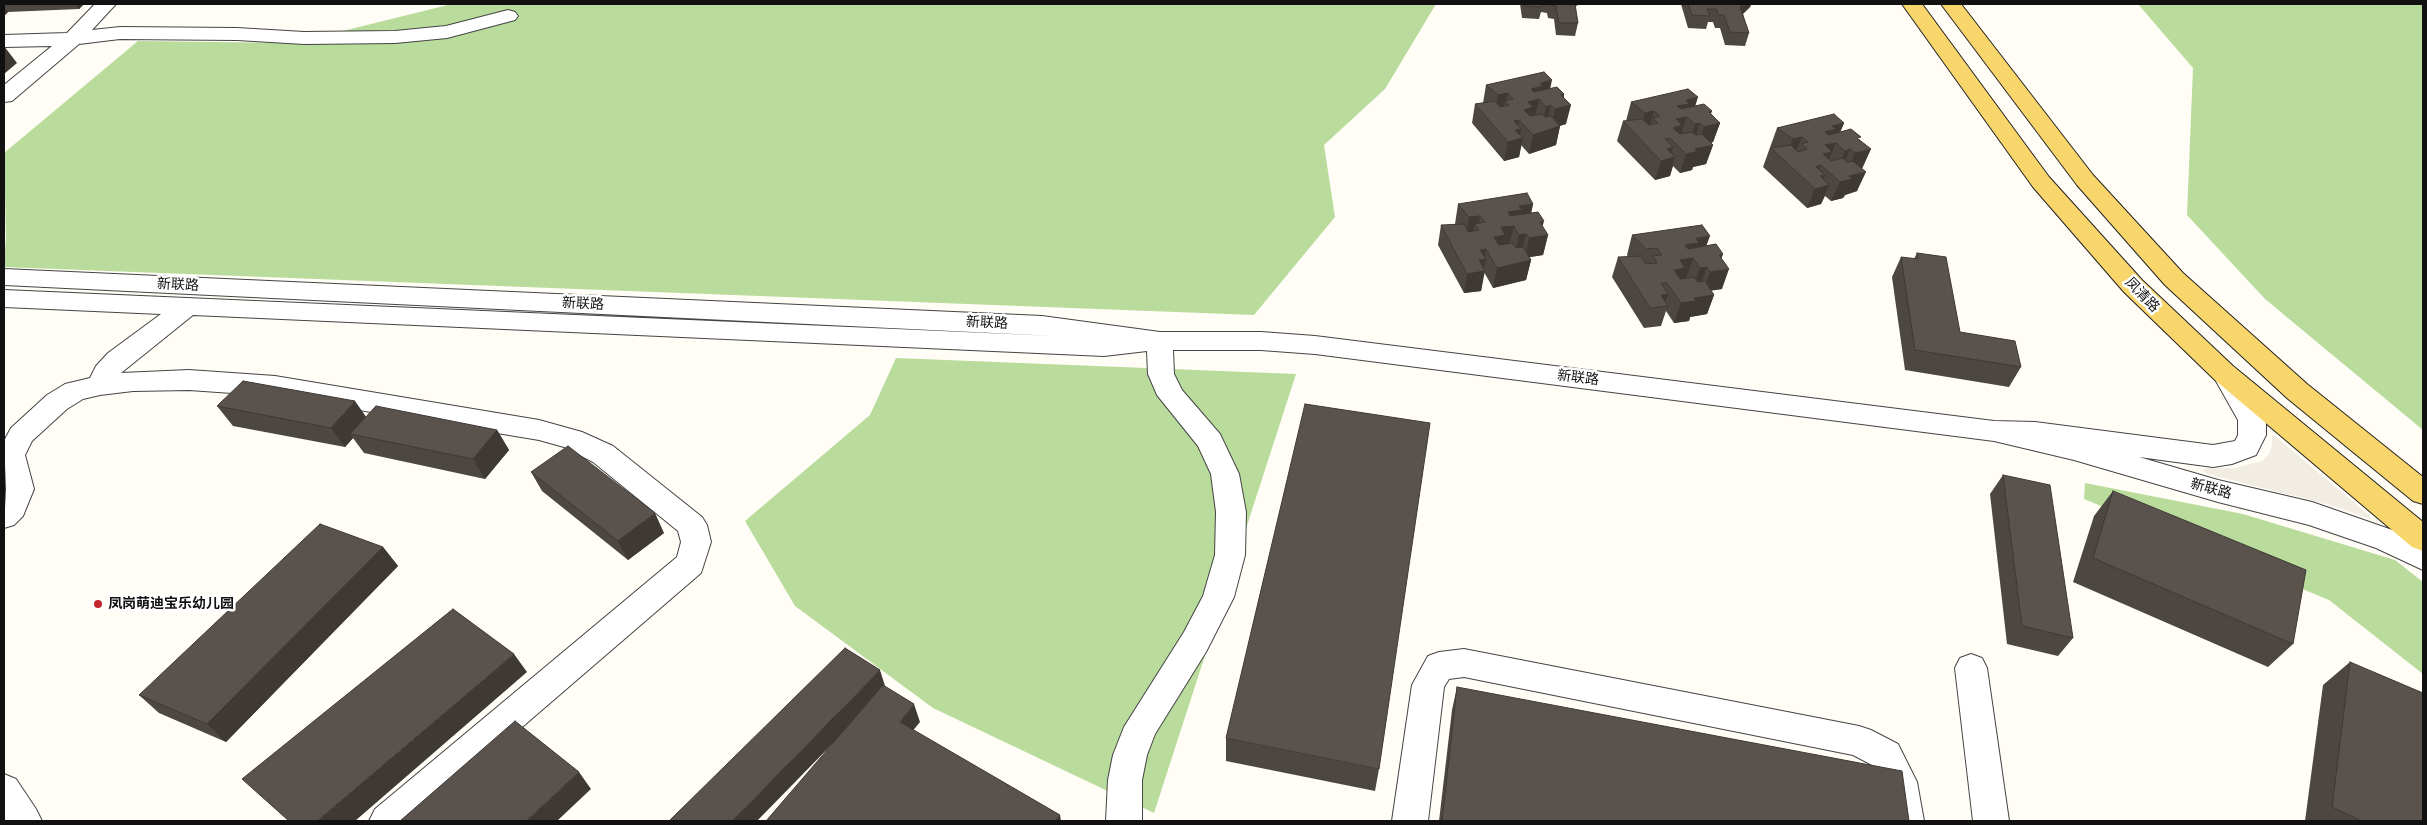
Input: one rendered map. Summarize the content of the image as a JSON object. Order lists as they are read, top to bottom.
{
  "streets": {
    "main road": ["凤清路"],
    "street": ["新联路"]
  },
  "crossings": [
    ["新联路", "凤清路"]
  ],
  "places": ["凤岗萌迪宝乐幼儿园"]
}
